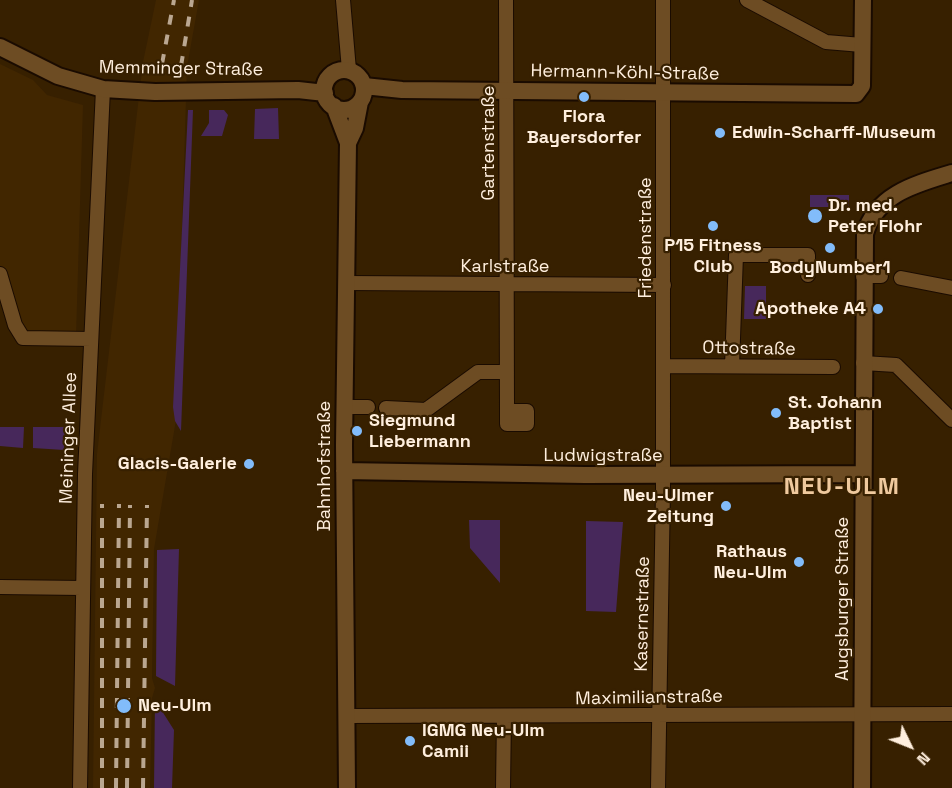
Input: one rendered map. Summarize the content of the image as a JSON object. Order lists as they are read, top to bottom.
{
  "streets": {
    "street": [
      "Memminger Straße",
      "Hermann-Köhl-Straße",
      "Gartenstraße",
      "Friedenstraße",
      "Karlstraße",
      "Ottostraße",
      "Meininger Allee",
      "Ludwigstraße",
      "Bahnhofstraße",
      "Augsburger Straße",
      "Kasernstraße",
      "Maximilianstraße"
    ]
  },
  "crossings": [
    ["Memminger Straße", "Hermann-Köhl-Straße"],
    ["Memminger Straße", "Meininger Allee"],
    ["Memminger Straße", "Bahnhofstraße"],
    ["Hermann-Köhl-Straße", "Gartenstraße"],
    ["Hermann-Köhl-Straße", "Friedenstraße"],
    ["Hermann-Köhl-Straße", "Bahnhofstraße"],
    ["Gartenstraße", "Karlstraße"],
    ["Friedenstraße", "Karlstraße"],
    ["Friedenstraße", "Ottostraße"],
    ["Friedenstraße", "Ludwigstraße"],
    ["Friedenstraße", "Kasernstraße"],
    ["Karlstraße", "Bahnhofstraße"],
    ["Ludwigstraße", "Bahnhofstraße"],
    ["Ludwigstraße", "Augsburger Straße"],
    ["Ludwigstraße", "Kasernstraße"],
    ["Bahnhofstraße", "Maximilianstraße"],
    ["Augsburger Straße", "Maximilianstraße"],
    ["Kasernstraße", "Maximilianstraße"]
  ],
  "districts": ["NEU-ULM"],
  "places": [
    "Flora Bayersdorfer",
    "Edwin-Scharff-Museum",
    "Dr. med. Peter Flohr",
    "P15 Fitness Club",
    "BodyNumber1",
    "Apotheke A4",
    "St. Johann Baptist",
    "Siegmund Liebermann",
    "Glacis-Galerie",
    "Neu-Ulmer Zeitung",
    "Rathaus Neu-Ulm",
    "Neu-Ulm",
    "IGMG Neu-Ulm Camii"
  ],
  "north": "bottom right"
}
